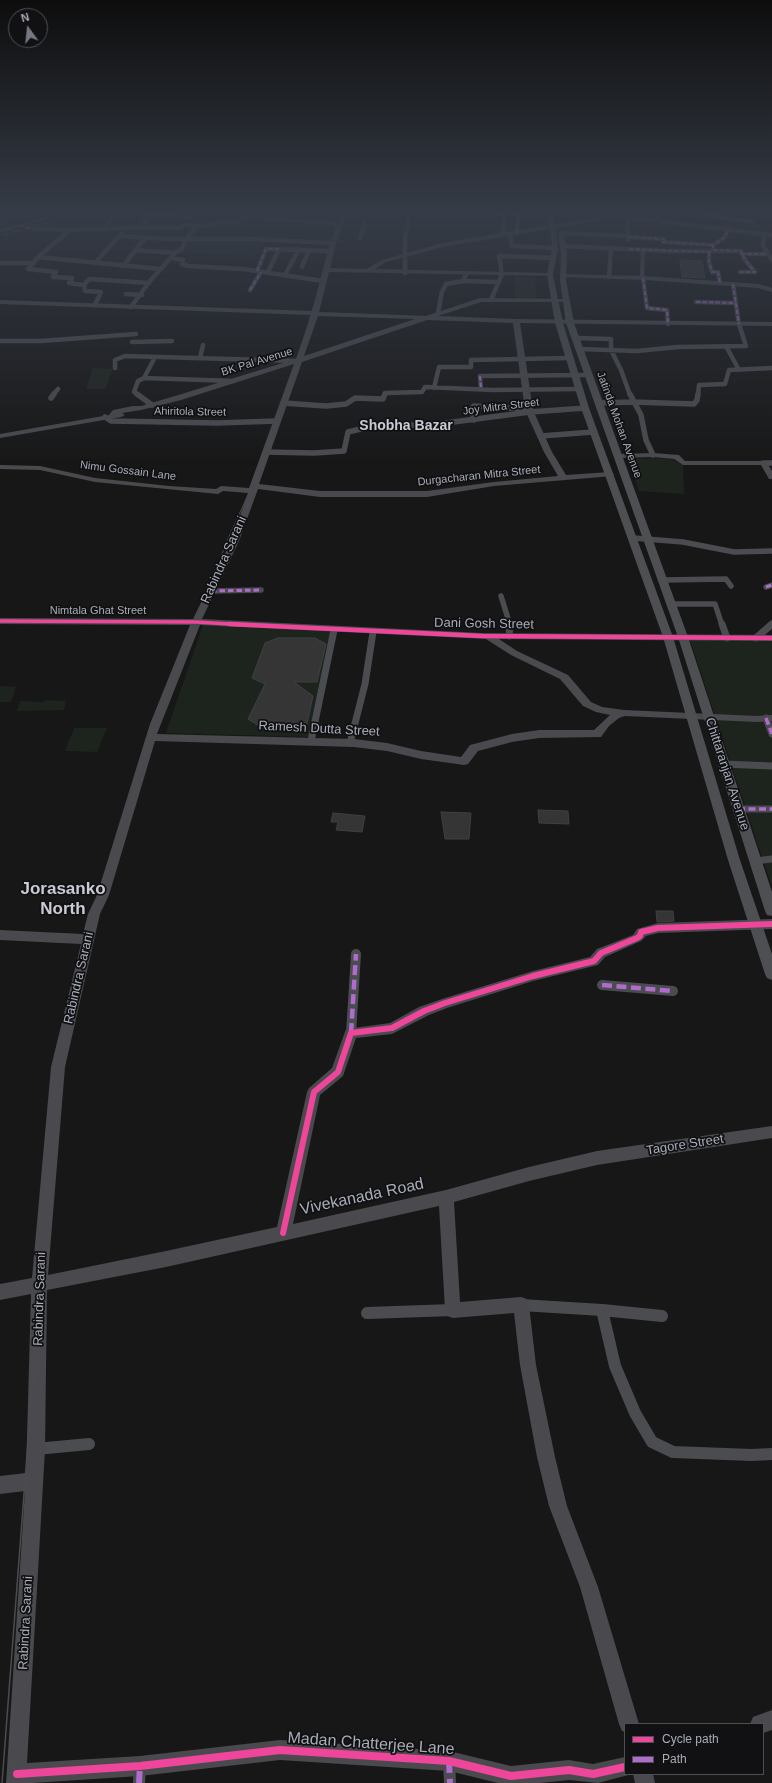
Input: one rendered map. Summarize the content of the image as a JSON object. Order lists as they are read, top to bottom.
{
  "streets": {
    "main road": ["Jatinda Mohan Avenue", "Chittaranjan Avenue"],
    "street": [
      "BK Pal Avenue",
      "Joy Mitra Street",
      "Ahiritola Street",
      "Nimu Gossain Lane",
      "Durgacharan Mitra Street",
      "Rabindra Sarani",
      "Nimtala Ghat Street",
      "Dani Gosh Street",
      "Ramesh Dutta Street",
      "Tagore Street",
      "Vivekanada Road",
      "Madan Chatterjee Lane"
    ]
  },
  "crossings": [
    ["BK Pal Avenue", "Ahiritola Street"],
    ["BK Pal Avenue", "Jatinda Mohan Avenue"],
    ["BK Pal Avenue", "Rabindra Sarani"],
    ["Joy Mitra Street", "Rabindra Sarani"],
    ["Ahiritola Street", "Rabindra Sarani"],
    ["Jatinda Mohan Avenue", "Dani Gosh Street"],
    ["Jatinda Mohan Avenue", "Chittaranjan Avenue"],
    ["Nimu Gossain Lane", "Durgacharan Mitra Street"],
    ["Nimu Gossain Lane", "Rabindra Sarani"],
    ["Durgacharan Mitra Street", "Rabindra Sarani"],
    ["Rabindra Sarani", "Nimtala Ghat Street"],
    ["Rabindra Sarani", "Dani Gosh Street"],
    ["Rabindra Sarani", "Ramesh Dutta Street"],
    ["Rabindra Sarani", "Vivekanada Road"],
    ["Rabindra Sarani", "Madan Chatterjee Lane"],
    ["Nimtala Ghat Street", "Dani Gosh Street"],
    ["Dani Gosh Street", "Chittaranjan Avenue"],
    ["Tagore Street", "Vivekanada Road"]
  ],
  "districts": ["Shobha Bazar", "Jorasanko North"],
  "legend": ["Cycle path", "Path"],
  "north": "top"
}
